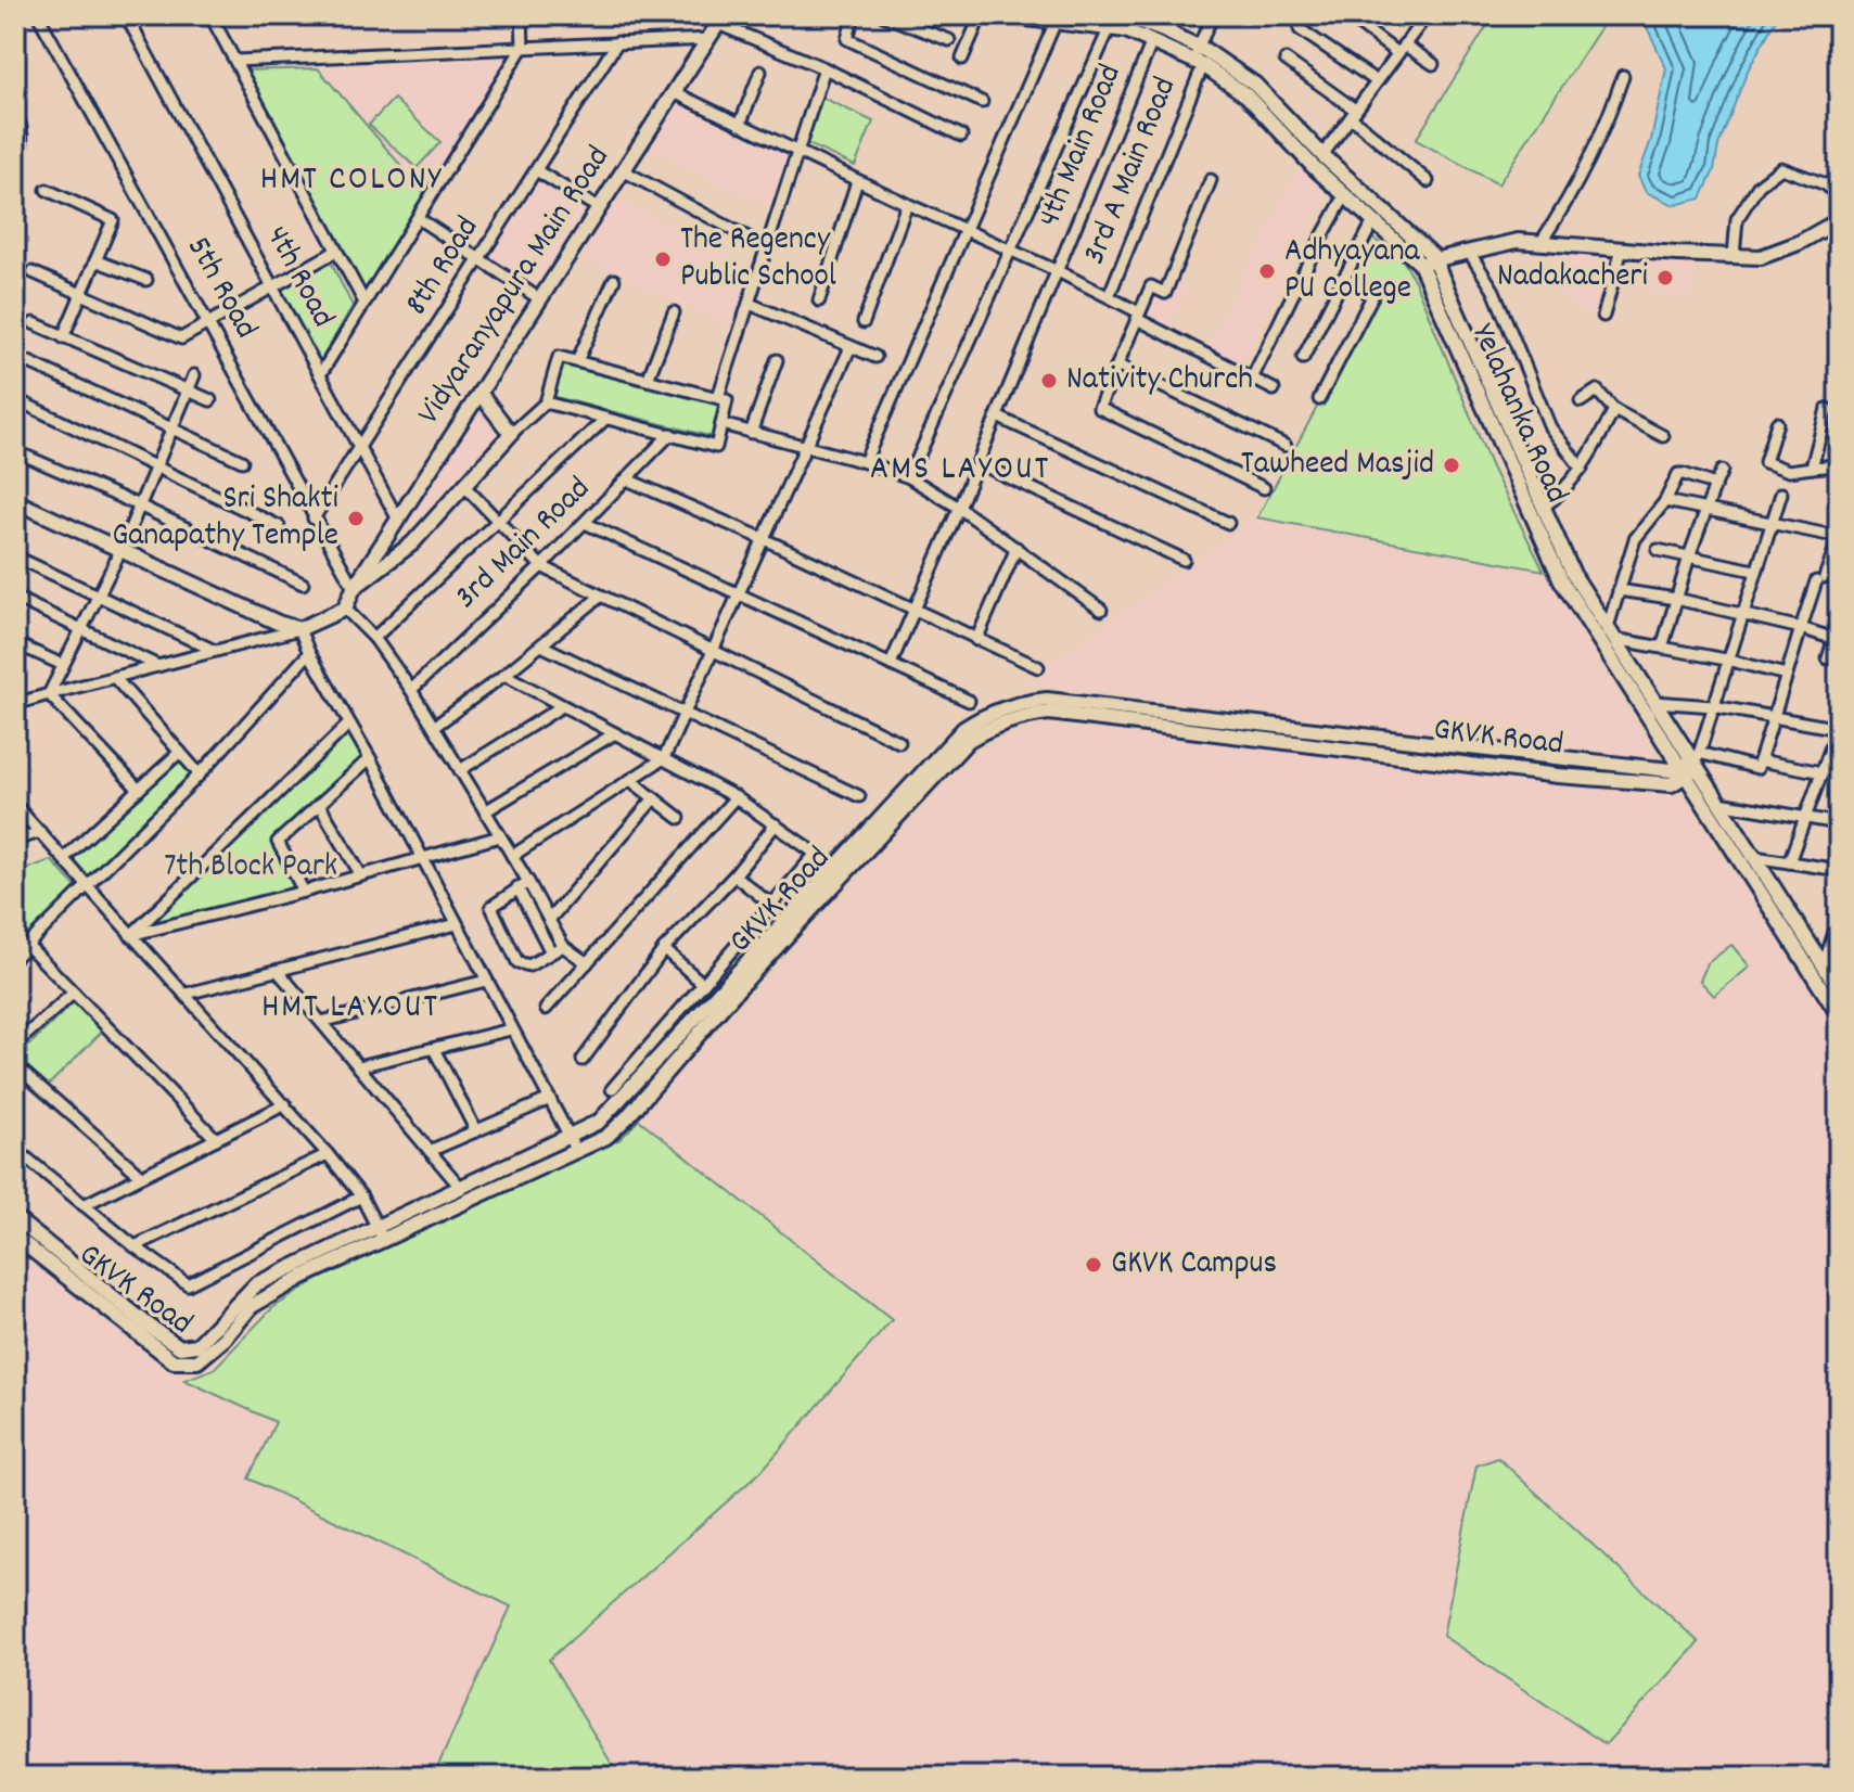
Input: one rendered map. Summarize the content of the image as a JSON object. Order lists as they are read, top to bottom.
{
  "streets": {
    "main road": ["Vidyaranyapura Main Road", "Yelahanka Road", "GKVK Road"],
    "street": [
      "4th Main Road",
      "3rd A Main Road",
      "8th Road",
      "4th Road",
      "5th Road",
      "3rd Main Road"
    ]
  },
  "crossings": [
    ["4th Main Road", "Yelahanka Road"],
    ["3rd A Main Road", "Yelahanka Road"],
    ["8th Road", "4th Road"],
    ["8th Road", "5th Road"],
    ["4th Road", "Vidyaranyapura Main Road"],
    ["Vidyaranyapura Main Road", "5th Road"],
    ["Yelahanka Road", "GKVK Road"]
  ],
  "districts": ["HMT COLONY", "AMS LAYOUT", "HMT LAYOUT"],
  "parks": ["7th Block Park"],
  "places": [
    "The Regency Public School",
    "Adhyayana PU College",
    "Nadakacheri",
    "Nativity Church",
    "Tawheed Masjid",
    "Sri Shakti Ganapathy Temple",
    "GKVK Campus"
  ]
}
